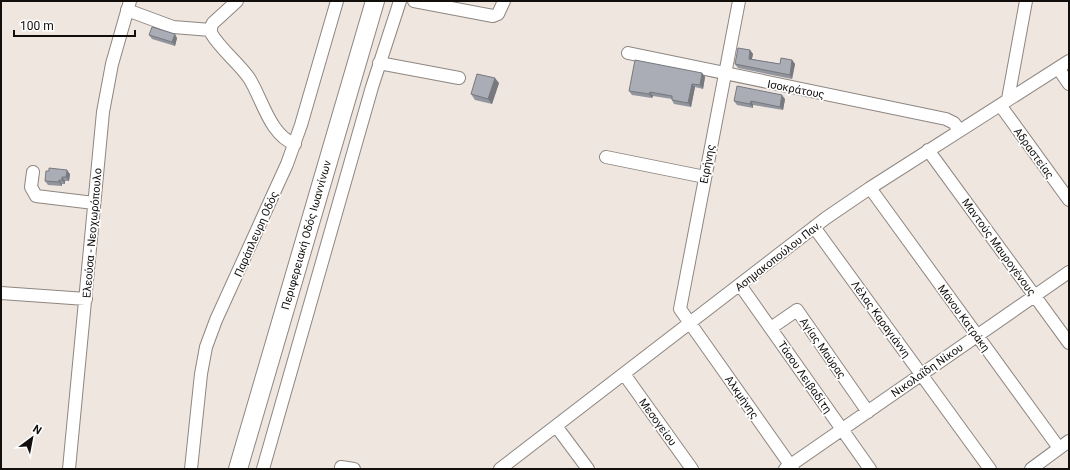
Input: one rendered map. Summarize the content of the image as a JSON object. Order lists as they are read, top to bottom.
{
  "streets": {
    "highway": ["Περιφερειακή Οδός Ιωαννίνων"],
    "street": [
      "Ισοκράτους",
      "Αδραστείας",
      "Ειρήνης",
      "Ελεούσα - Νεοχωρόπουλο",
      "Παράπλευρη Οδός",
      "Μαντούς Μαυρογένους",
      "Ασημακοπούλου Παν.",
      "Μάνου Κατράκη",
      "Λέλας Καραγιάννη",
      "Αγίας Μαύρας",
      "Νικολαΐδη Νίκου",
      "Τάσου Λειβαδίτη",
      "Αλκμήνης",
      "Μεσογείου"
    ]
  },
  "crossings": [
    ["Ισοκράτους", "Ειρήνης"],
    ["Ισοκράτους", "Ασημακοπούλου Παν."],
    ["Αδραστείας", "Ασημακοπούλου Παν."],
    ["Ειρήνης", "Ασημακοπούλου Παν."],
    ["Ειρήνης", "Αλκμήνης"],
    ["Μαντούς Μαυρογένους", "Ασημακοπούλου Παν."],
    ["Μαντούς Μαυρογένους", "Νικολαΐδη Νίκου"],
    ["Ασημακοπούλου Παν.", "Μάνου Κατράκη"],
    ["Ασημακοπούλου Παν.", "Λέλας Καραγιάννη"],
    ["Ασημακοπούλου Παν.", "Τάσου Λειβαδίτη"],
    ["Ασημακοπούλου Παν.", "Αλκμήνης"],
    ["Ασημακοπούλου Παν.", "Μεσογείου"],
    ["Μάνου Κατράκη", "Νικολαΐδη Νίκου"],
    ["Λέλας Καραγιάννη", "Νικολαΐδη Νίκου"],
    ["Αγίας Μαύρας", "Νικολαΐδη Νίκου"],
    ["Αγίας Μαύρας", "Τάσου Λειβαδίτη"],
    ["Νικολαΐδη Νίκου", "Τάσου Λειβαδίτη"],
    ["Νικολαΐδη Νίκου", "Αλκμήνης"]
  ],
  "scale_bar": "100 m",
  "north": "top right"
}
